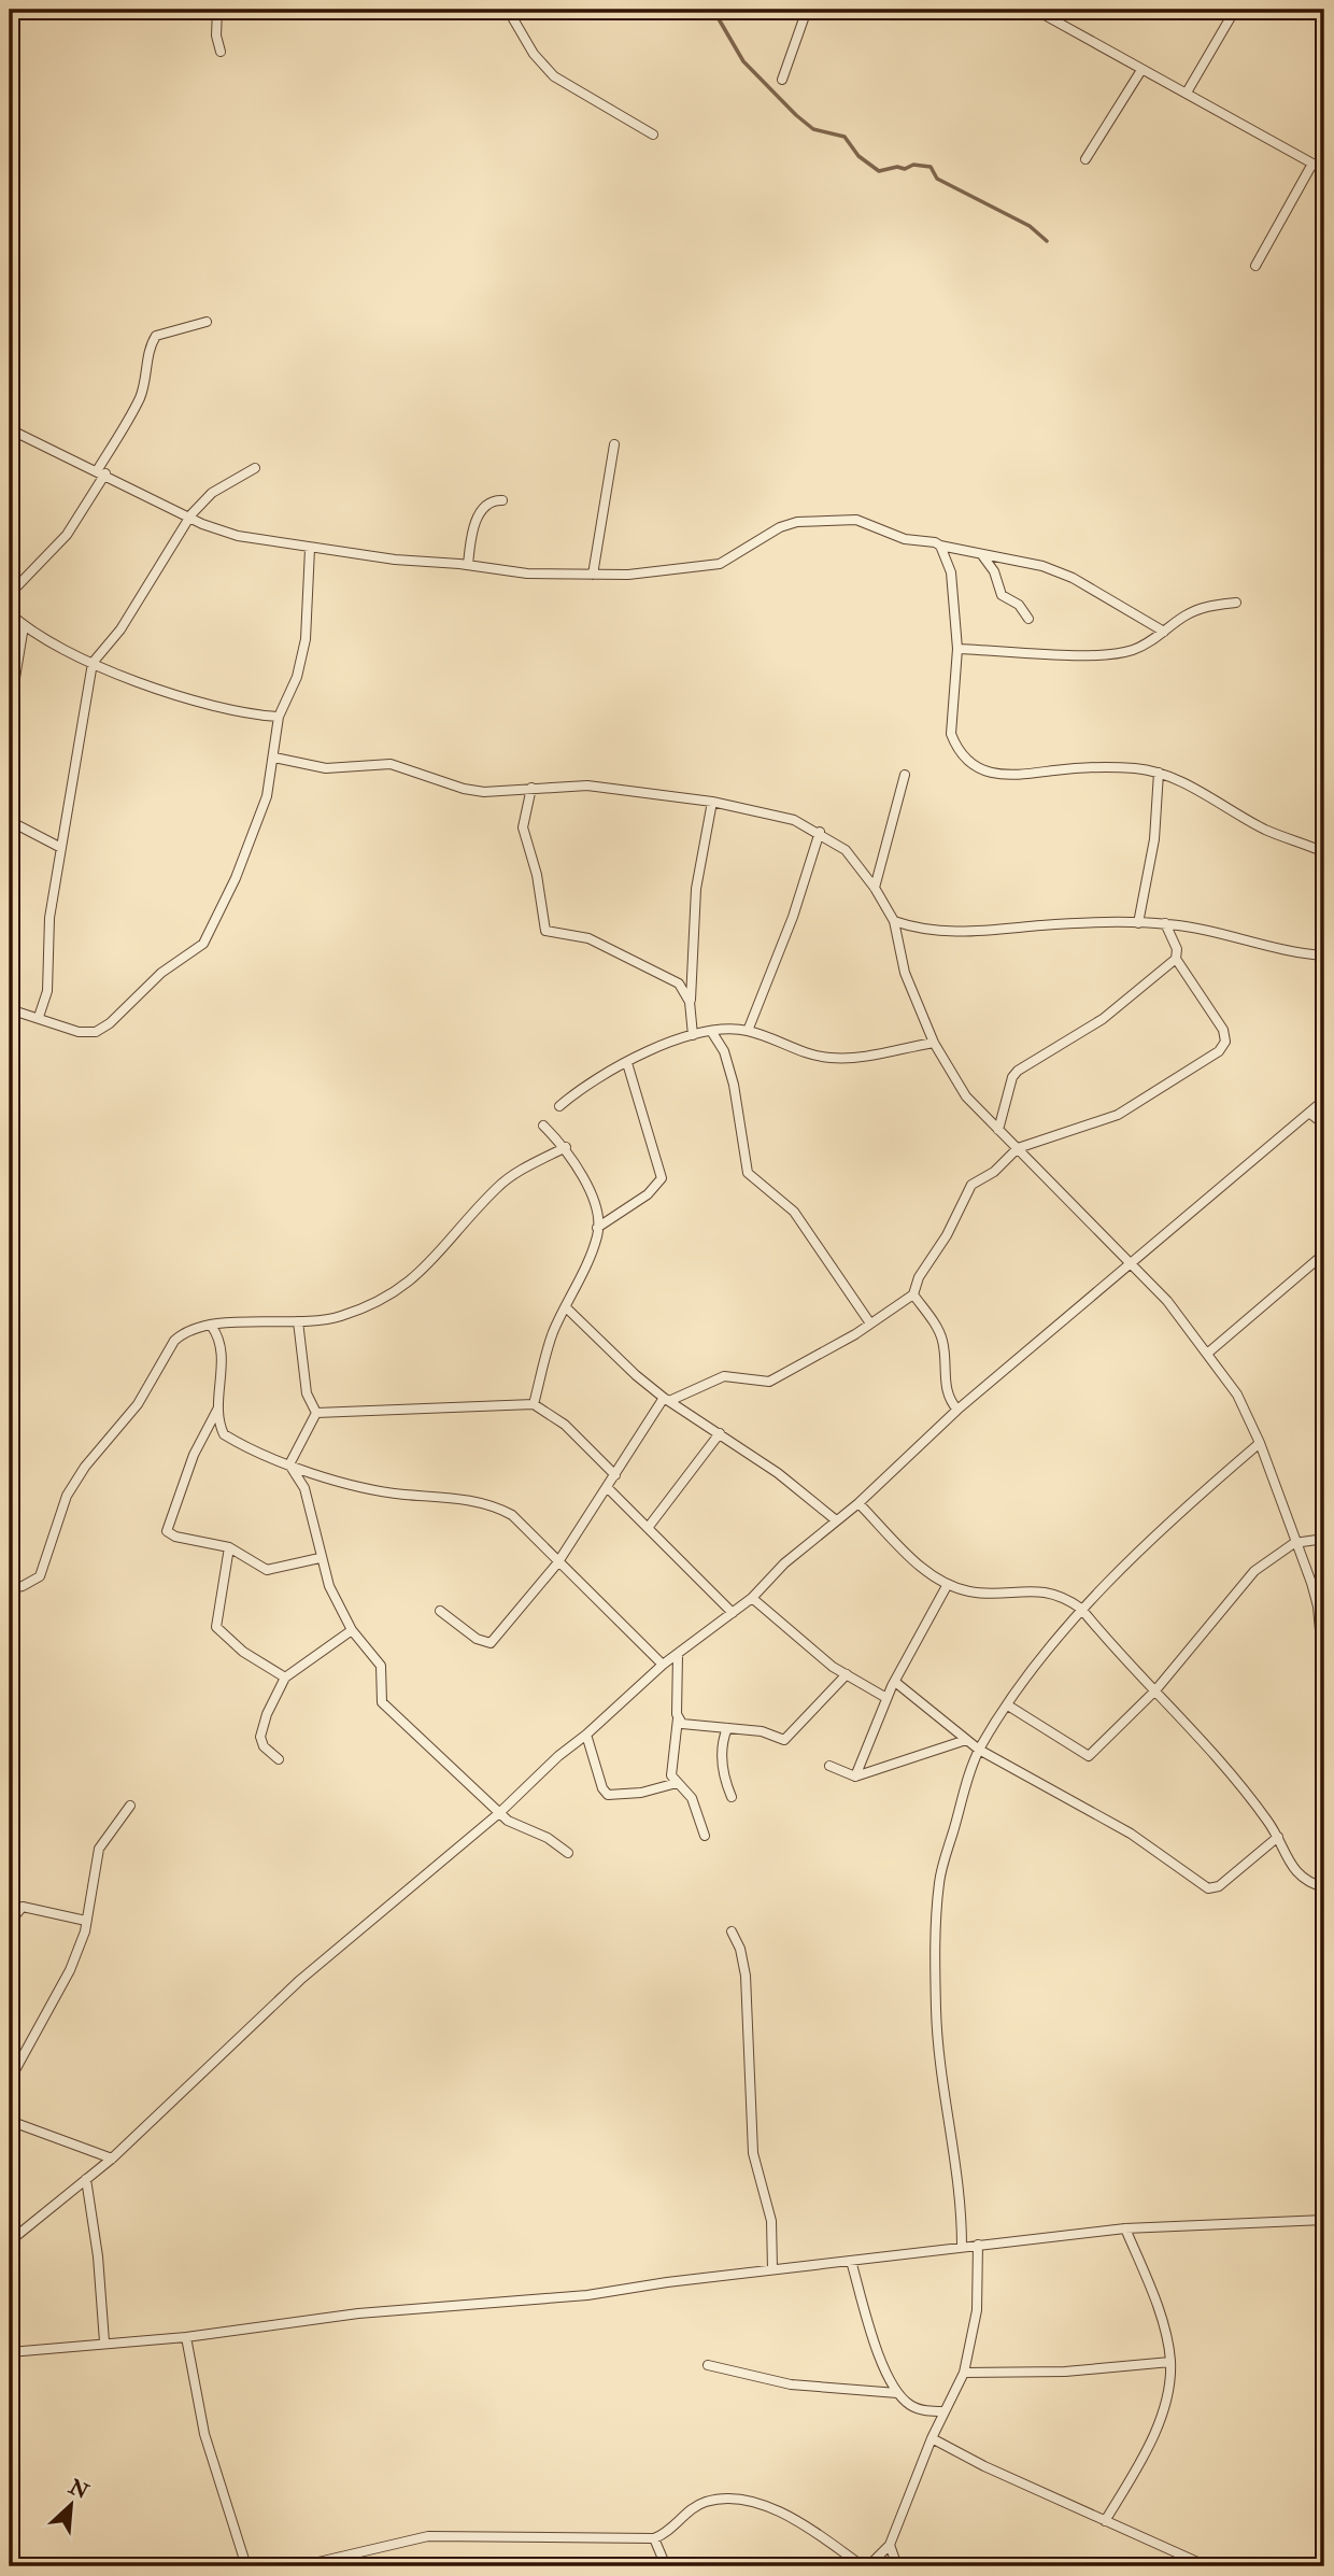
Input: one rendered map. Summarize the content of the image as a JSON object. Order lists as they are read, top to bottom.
{
  "north": "top right"
}
